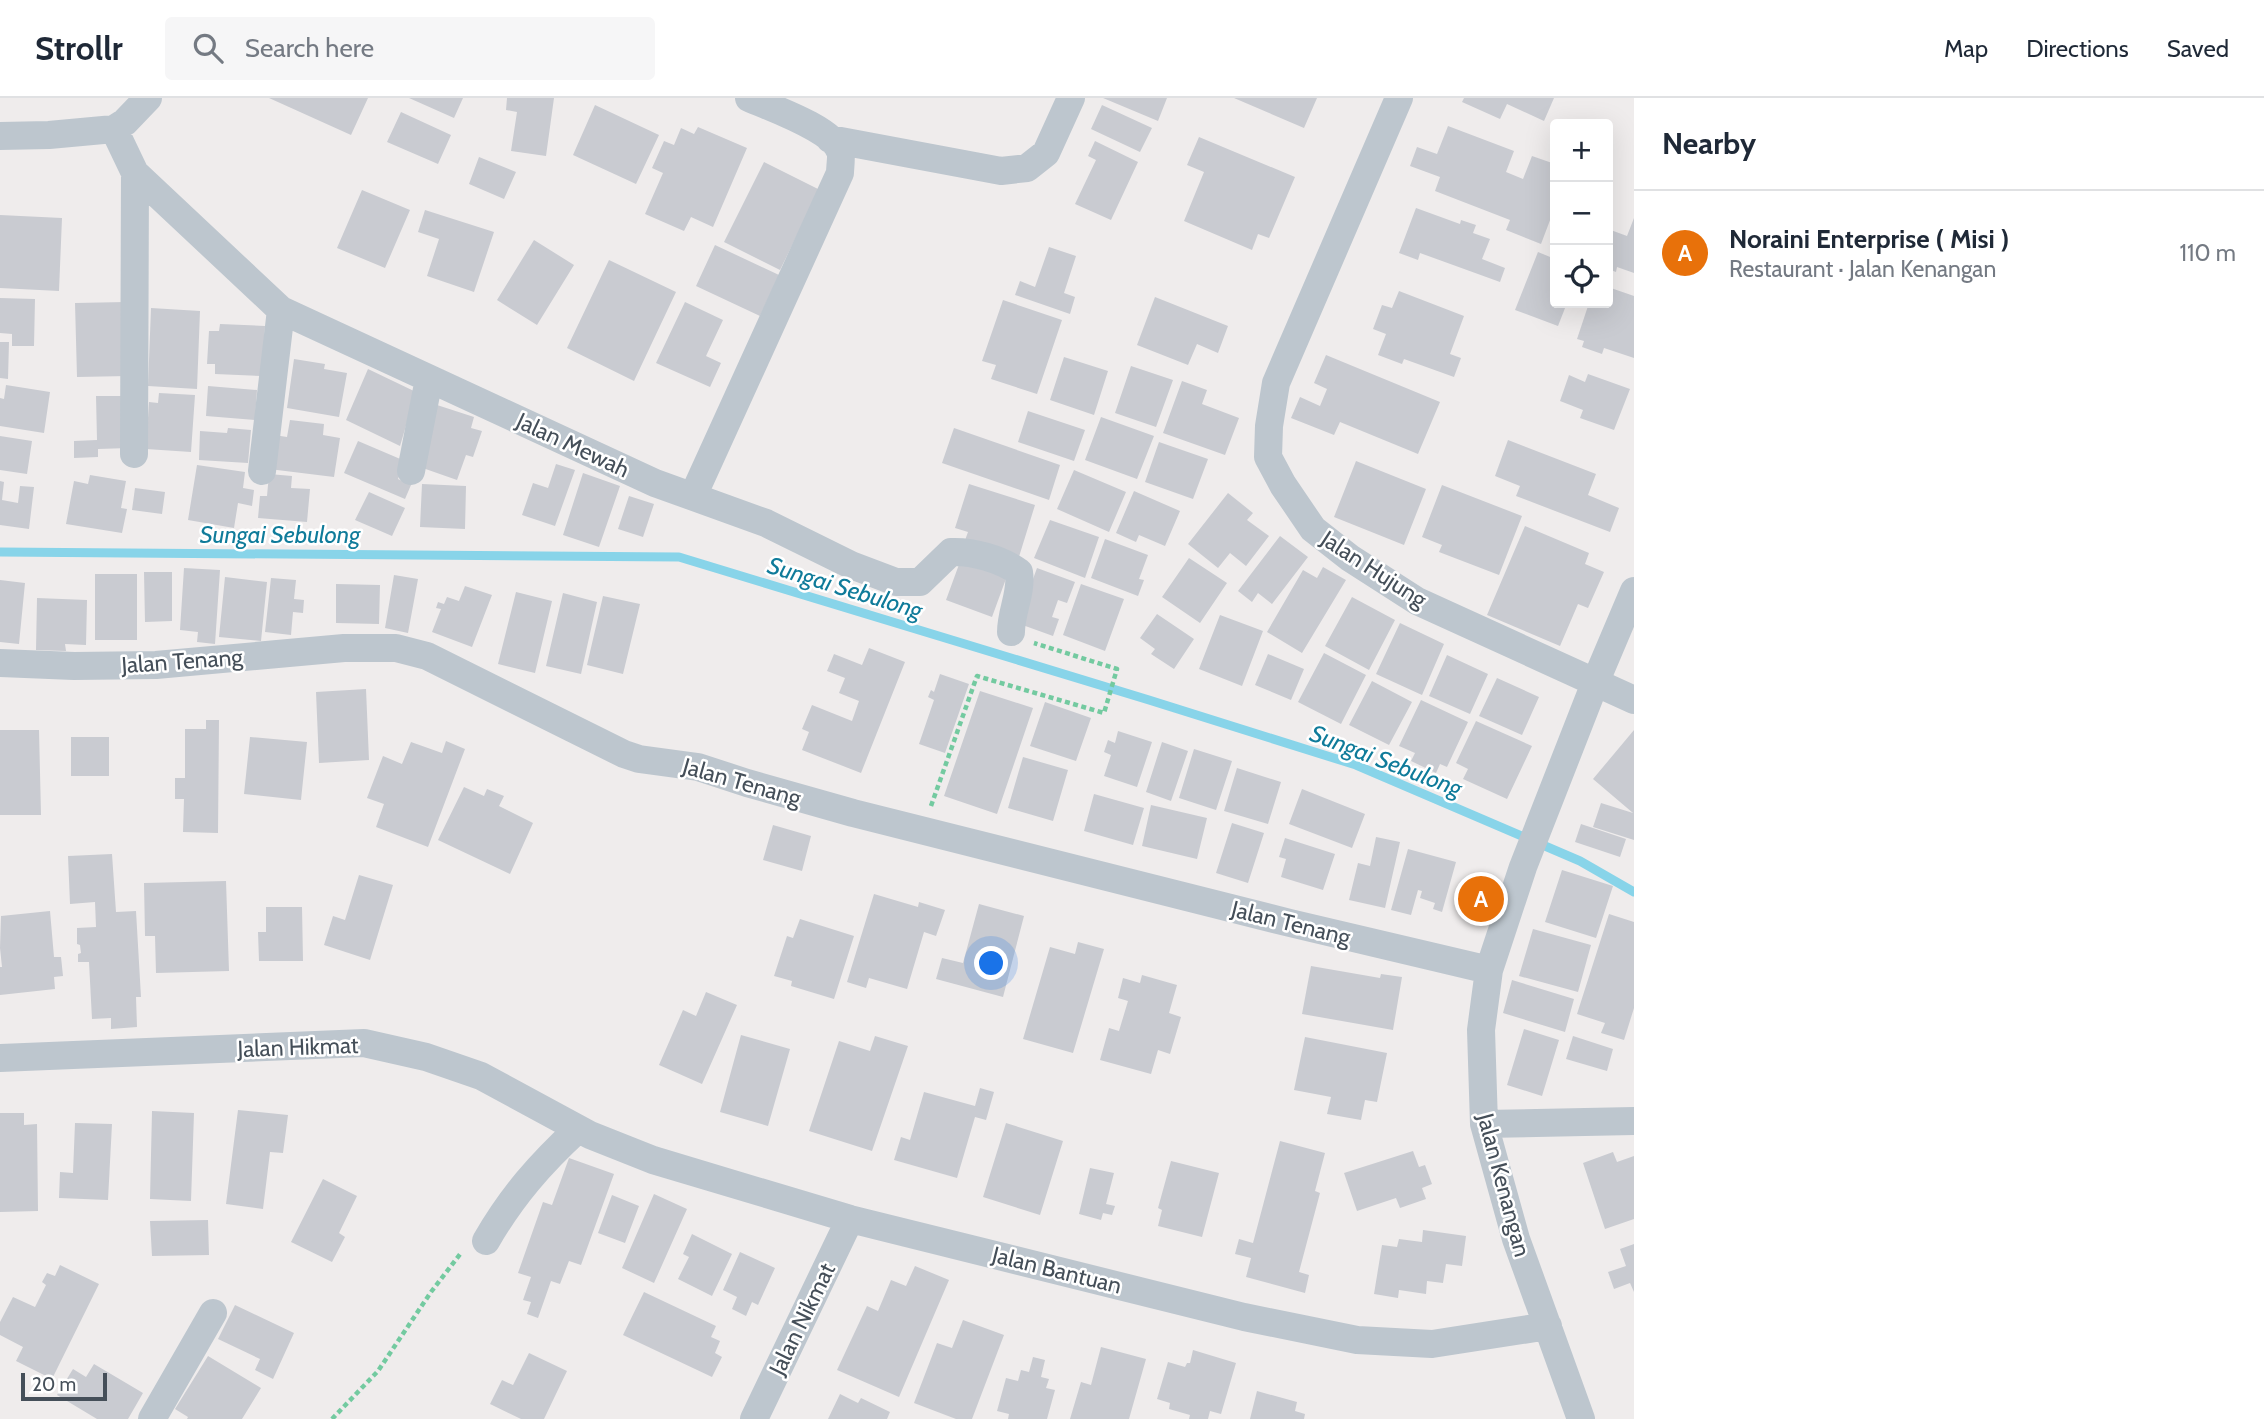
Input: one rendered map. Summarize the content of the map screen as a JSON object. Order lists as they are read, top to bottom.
{
  "streets": {
    "street": [
      "Jalan Mewah",
      "Jalan Hujung",
      "Jalan Tenang",
      "Jalan Hikmat",
      "Jalan Kenangan",
      "Jalan Bantuan",
      "Jalan Nikmat"
    ]
  },
  "crossings": [
    ["Jalan Hujung", "Jalan Kenangan"],
    ["Jalan Tenang", "Jalan Kenangan"],
    ["Jalan Hikmat", "Jalan Bantuan"],
    ["Jalan Kenangan", "Jalan Bantuan"],
    ["Jalan Bantuan", "Jalan Nikmat"]
  ],
  "water": ["Sungai Sebulong"],
  "scale_bar": "20 m",
  "page": {
    "header": "Strollr",
    "search": "Search here",
    "nav": ["Map", "Directions", "Saved"],
    "heading": "Nearby",
    "map_buttons": ["+", "−"],
    "list": [
      {
        "mark": "A",
        "name": "Noraini Enterprise ( Misi )",
        "note": "Restaurant · Jalan Kenangan",
        "value": "110 m"
      }
    ],
    "pins": "A",
    "scale": "20 m"
  }
}
